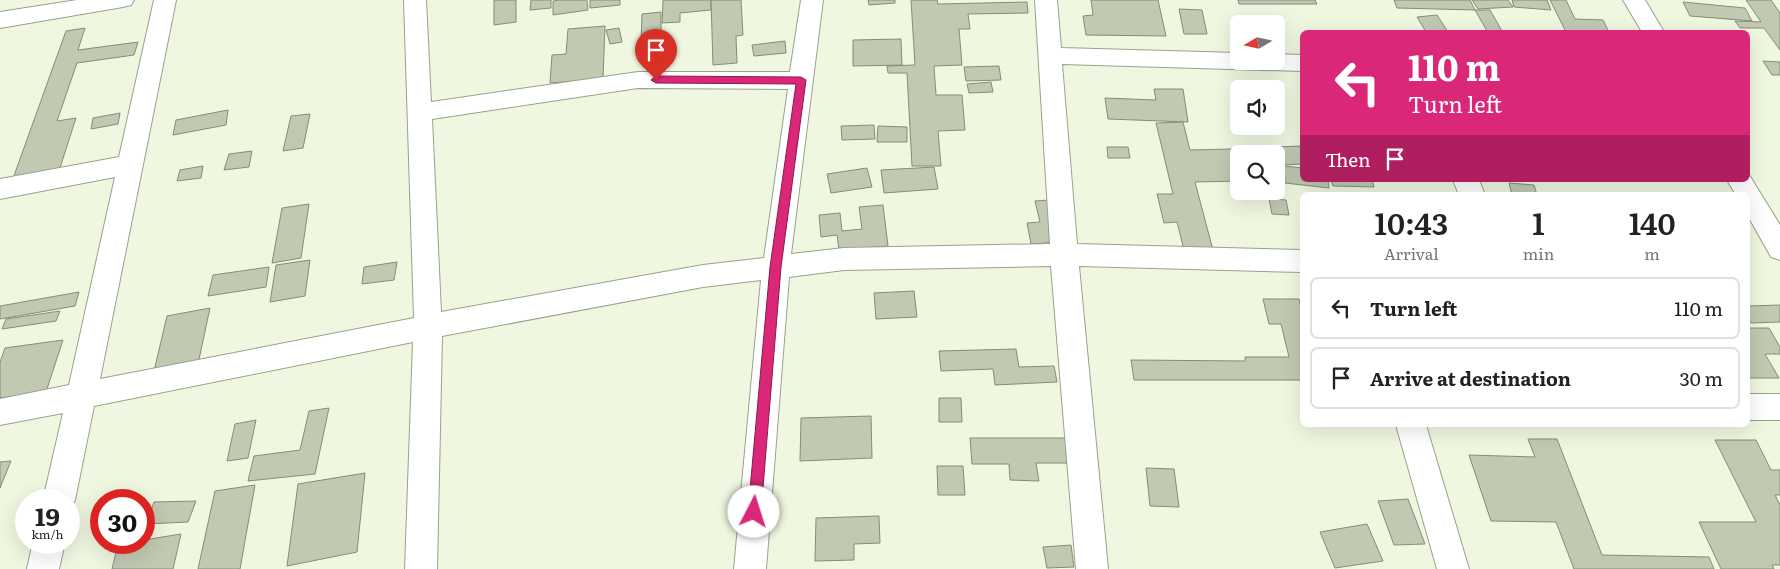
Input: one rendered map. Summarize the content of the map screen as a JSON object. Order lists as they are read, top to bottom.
{
  "north": "left",
  "page": {
    "turn": ["110 m", "Turn left"],
    "then": "Then",
    "eta": [
      "10:43",
      "Arrival",
      "1",
      "min",
      "140",
      "m"
    ],
    "list": [
      {
        "name": "Turn left",
        "value": "110 m"
      },
      {
        "name": "Arrive at destination",
        "value": "30 m"
      }
    ],
    "speed": "19 km/h",
    "limit": "30"
  }
}
